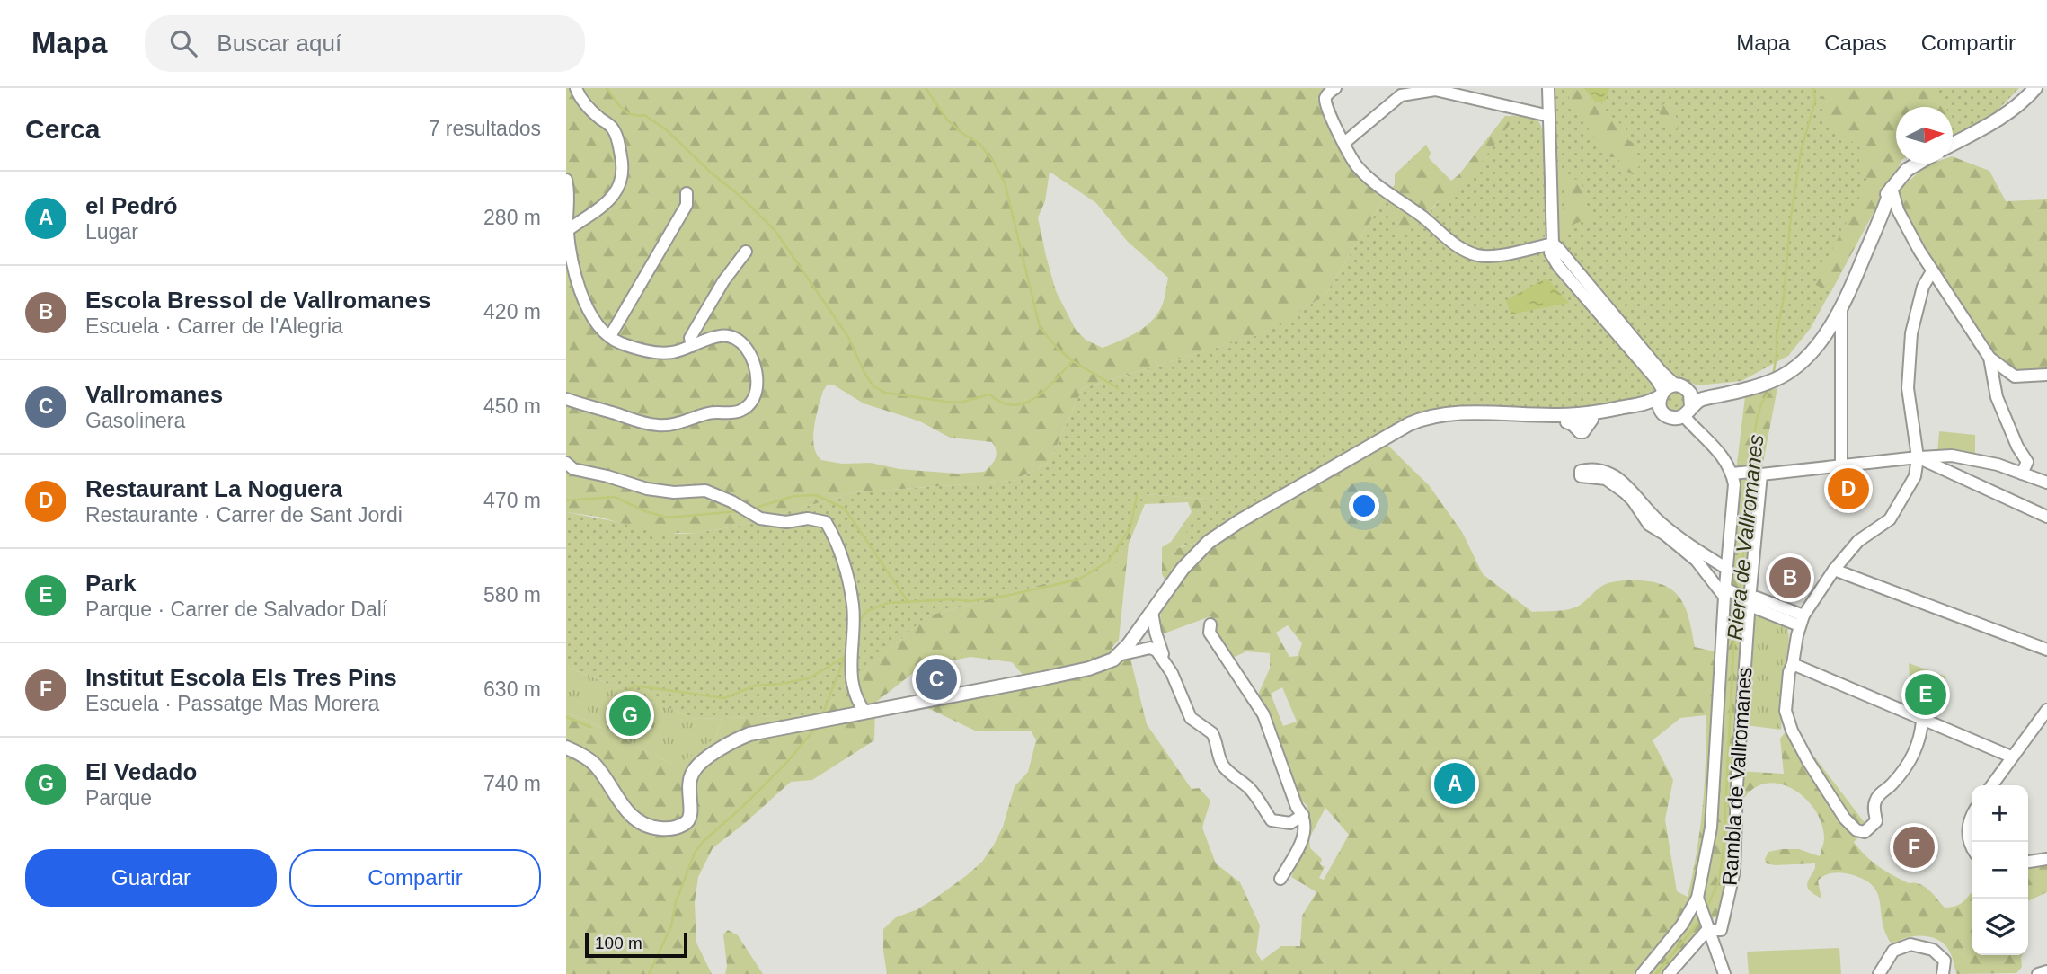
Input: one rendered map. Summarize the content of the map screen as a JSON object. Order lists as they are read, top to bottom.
{
  "streets": {
    "street": ["Rambla de Vallromanes"]
  },
  "water": ["Riera de Vallromanes"],
  "scale_bar": "100 m",
  "north": "right",
  "page": {
    "header": "Mapa",
    "search": "Buscar aquí",
    "nav": ["Mapa", "Capas", "Compartir"],
    "heading": ["Cerca", "7 resultados"],
    "list": [
      {
        "mark": "A",
        "name": "el Pedró",
        "note": "Lugar",
        "value": "280 m"
      },
      {
        "mark": "B",
        "name": "Escola Bressol de Vallromanes",
        "note": "Escuela · Carrer de l'Alegria",
        "value": "420 m"
      },
      {
        "mark": "C",
        "name": "Vallromanes",
        "note": "Gasolinera",
        "value": "450 m"
      },
      {
        "mark": "D",
        "name": "Restaurant La Noguera",
        "note": "Restaurante · Carrer de Sant Jordi",
        "value": "470 m"
      },
      {
        "mark": "E",
        "name": "Park",
        "note": "Parque · Carrer de Salvador Dalí",
        "value": "580 m"
      },
      {
        "mark": "F",
        "name": "Institut Escola Els Tres Pins",
        "note": "Escuela · Passatge Mas Morera",
        "value": "630 m"
      },
      {
        "mark": "G",
        "name": "El Vedado",
        "note": "Parque",
        "value": "740 m"
      }
    ],
    "pins": [
      "D",
      "B",
      "C",
      "E",
      "G",
      "A",
      "F"
    ],
    "map_buttons": ["+", "−"],
    "buttons": ["Guardar", "Compartir"],
    "scale": "100 m"
  }
}
